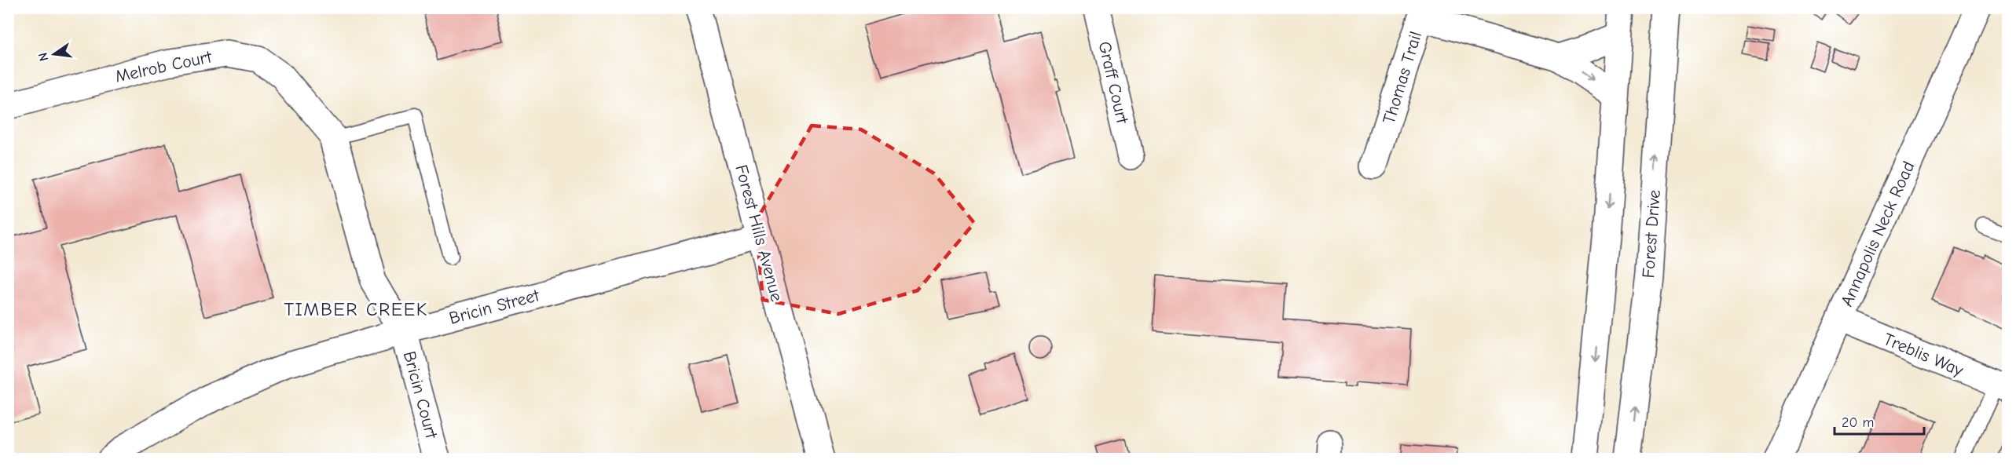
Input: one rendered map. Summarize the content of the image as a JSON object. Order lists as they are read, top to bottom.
{
  "streets": {
    "street": [
      "Melrob Court",
      "Thomas Trail",
      "Graff Court",
      "Forest Hills Avenue",
      "Forest Drive",
      "Annapolis Neck Road",
      "Bricin Street",
      "Treblis Way",
      "Bricin Court"
    ]
  },
  "crossings": [
    ["Melrob Court", "Bricin Street"],
    ["Melrob Court", "Bricin Court"],
    ["Forest Hills Avenue", "Bricin Street"],
    ["Annapolis Neck Road", "Treblis Way"],
    ["Bricin Street", "Bricin Court"]
  ],
  "districts": ["TIMBER CREEK"],
  "scale_bar": "20 m",
  "north": "left"
}
